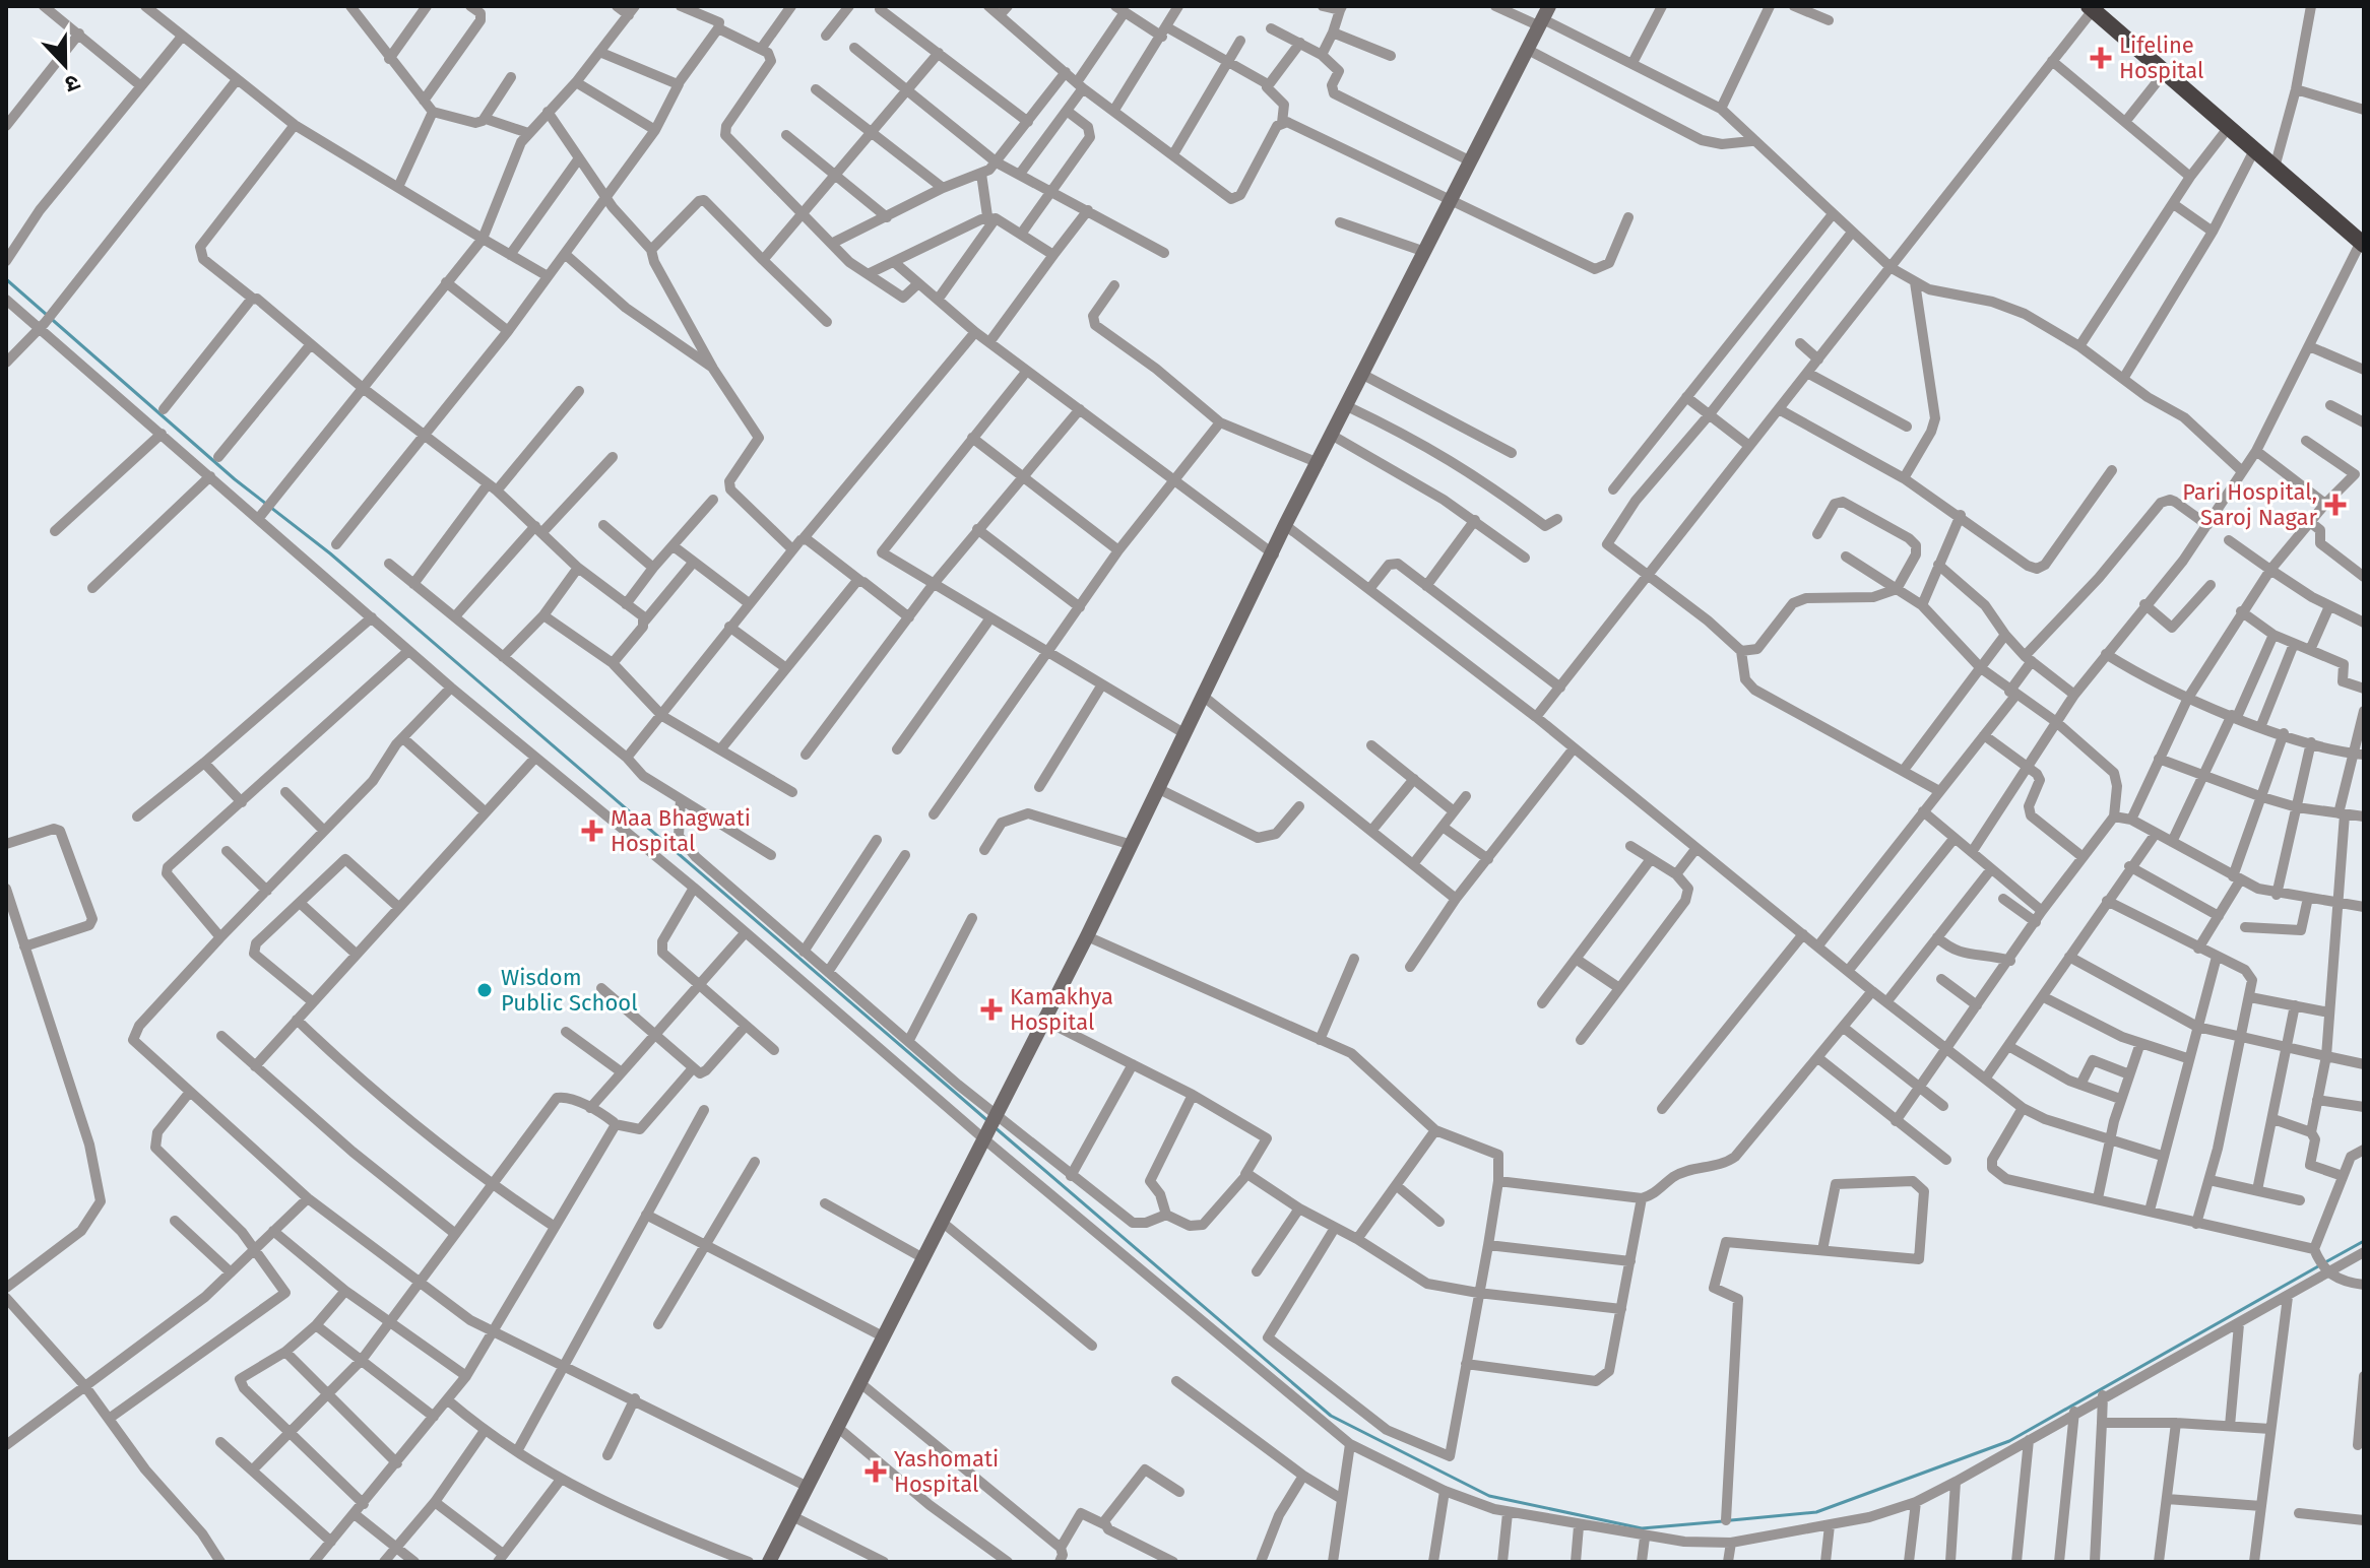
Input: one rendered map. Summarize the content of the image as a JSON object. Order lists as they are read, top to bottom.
{
  "places": {
    "health": [
      "Lifeline Hospital",
      "Pari Hospital, Saroj Nagar",
      "Maa Bhagwati Hospital",
      "Kamakhya Hospital",
      "Yashomati Hospital"
    ],
    "other": ["Wisdom Public School"]
  },
  "north": "bottom"
}
